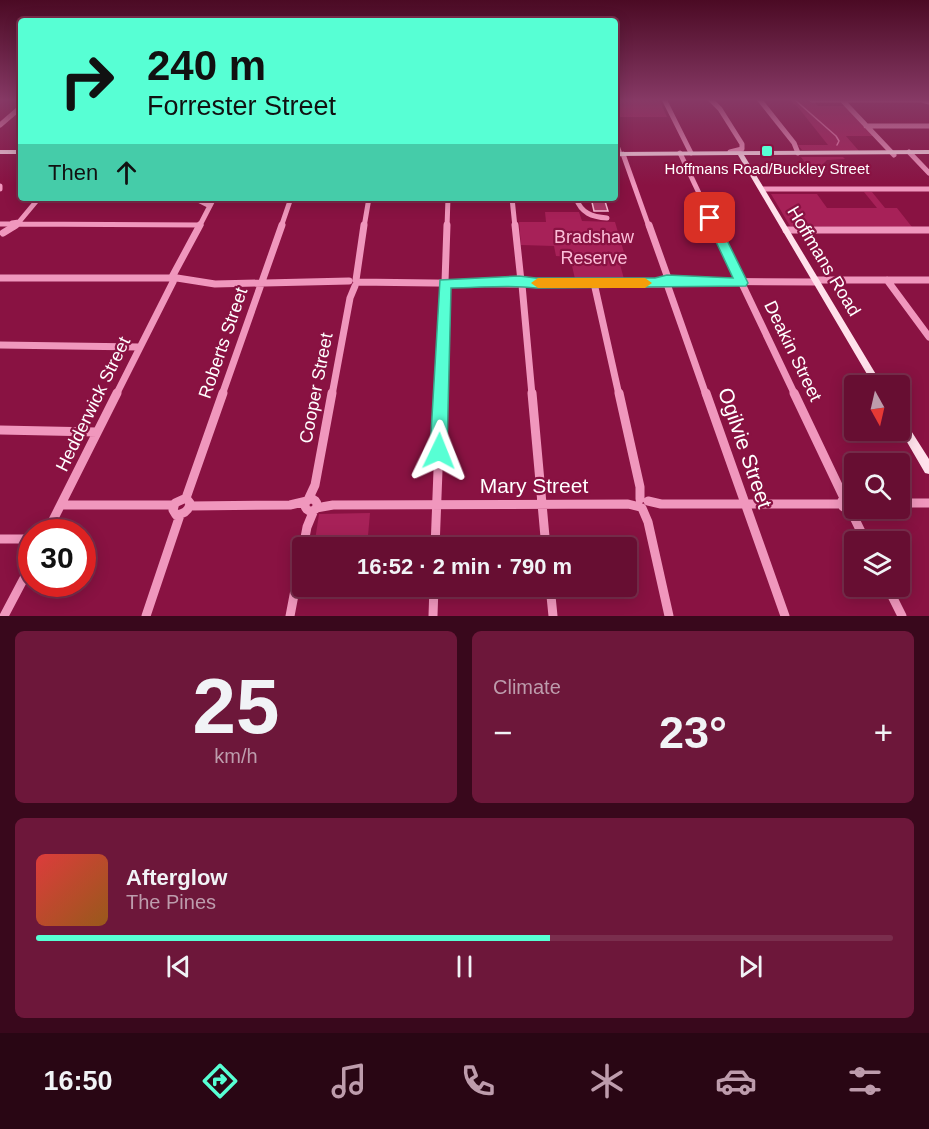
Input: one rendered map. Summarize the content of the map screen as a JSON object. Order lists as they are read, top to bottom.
{
  "streets": {
    "main road": ["Hoffmans Road"],
    "street": [
      "Roberts Street",
      "Deakin Street",
      "Cooper Street",
      "Hedderwick Street",
      "Ogilvie Street",
      "Mary Street"
    ]
  },
  "crossings": [
    ["Roberts Street", "Mary Street"],
    ["Cooper Street", "Mary Street"],
    ["Ogilvie Street", "Mary Street"]
  ],
  "parks": ["Bradshaw Reserve"],
  "places": {
    "transit": ["Hoffmans Road/Buckley Street"]
  },
  "north": "bottom",
  "page": {
    "turn": ["240 m", "Forrester Street"],
    "then": "Then",
    "limit": "30",
    "trip": "16:52 · 2 min · 790 m",
    "tile": [
      ["25", "km/h"],
      "Climate"
    ],
    "heat": ["−", "23°", "+"],
    "song": ["Afterglow", "The Pines"],
    "tabs": "16:50"
  }
}
